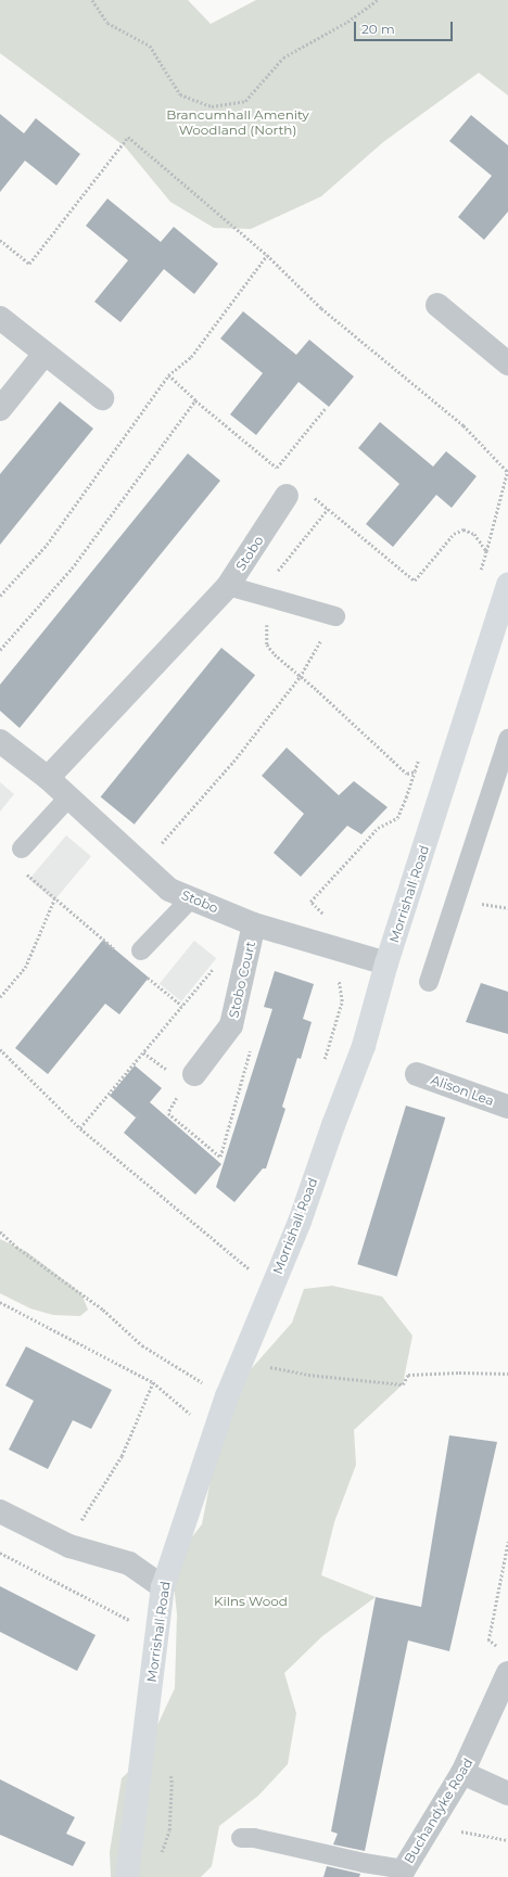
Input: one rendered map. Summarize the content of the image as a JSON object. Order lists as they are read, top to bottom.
{
  "streets": {
    "street": [
      "Stobo",
      "Morrishall Road",
      "Stobo Court",
      "Alison Lea",
      "Buchandyke Road"
    ]
  },
  "crossings": [
    ["Stobo", "Morrishall Road"],
    ["Stobo", "Stobo Court"]
  ],
  "parks": ["Brancumhall Amenity Woodland (North)", "Kilns Wood"],
  "scale_bar": "20 m"
}
